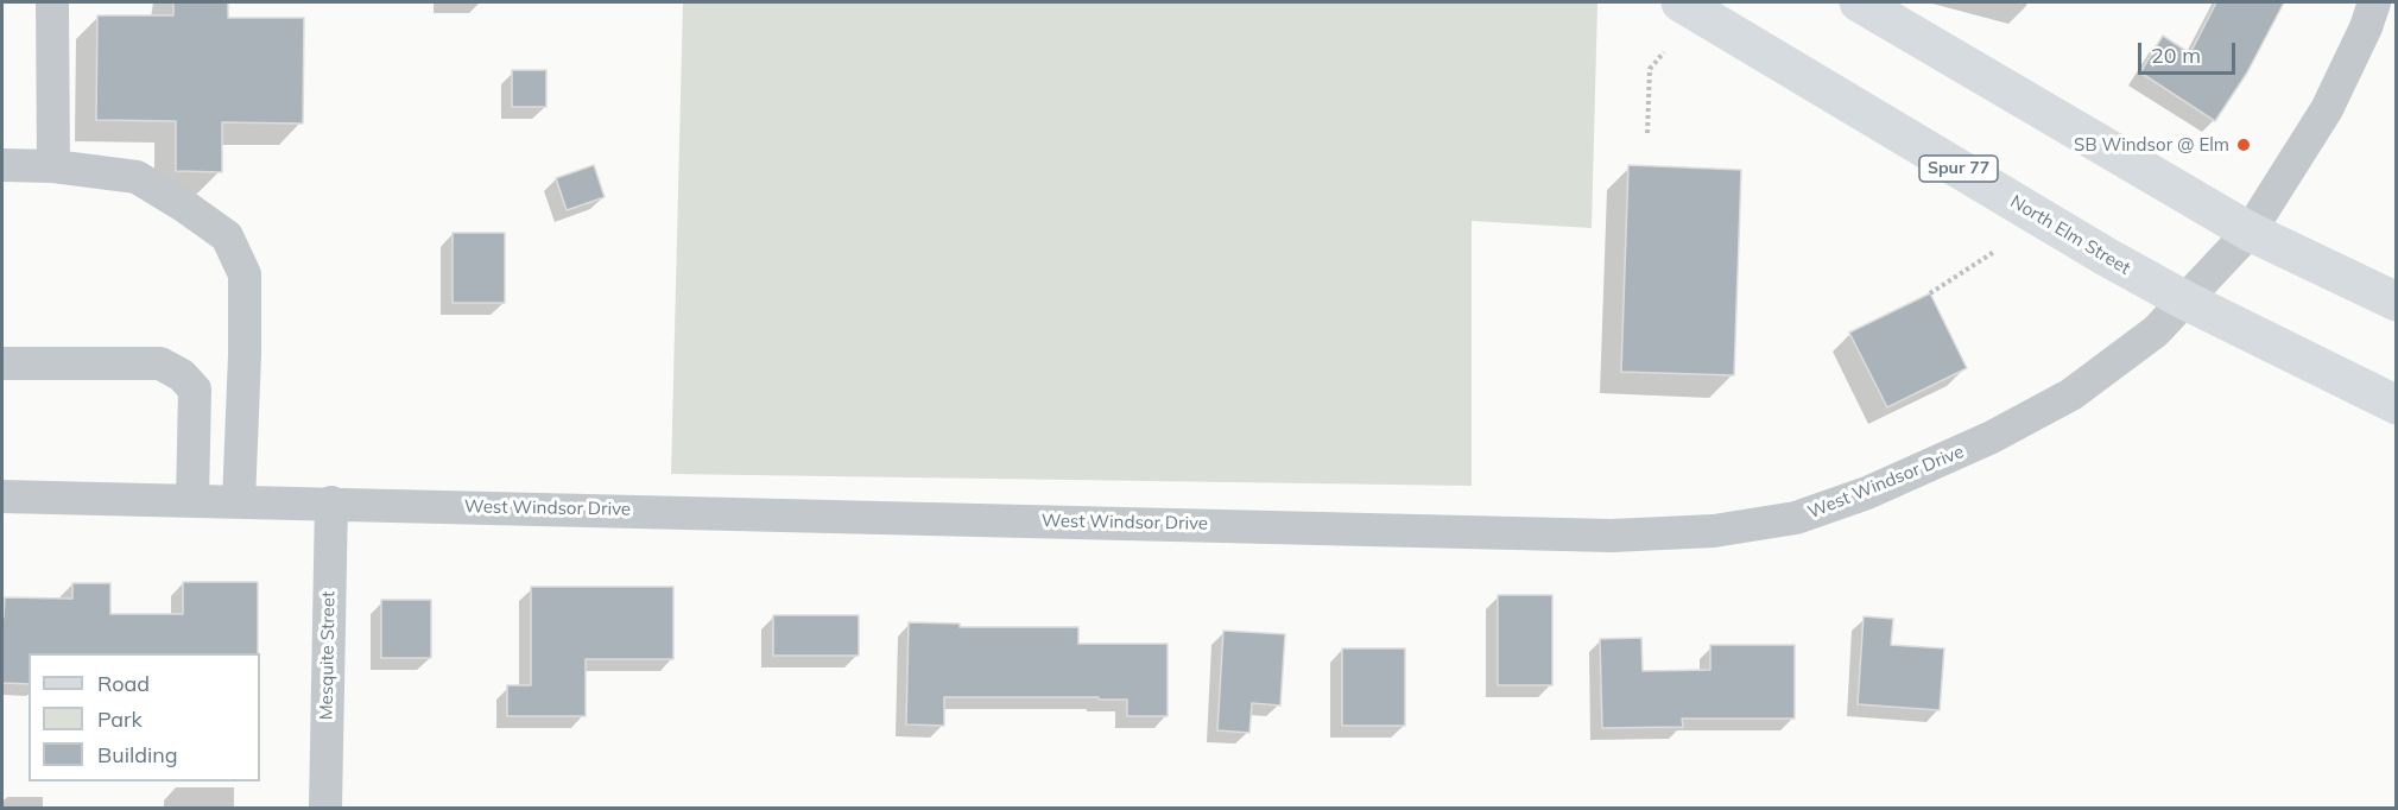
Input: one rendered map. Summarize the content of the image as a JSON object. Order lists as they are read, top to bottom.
{
  "streets": {
    "main road": ["Spur 77", "North Elm Street"],
    "street": ["West Windsor Drive", "Mesquite Street"]
  },
  "crossings": [
    ["North Elm Street", "West Windsor Drive"],
    ["West Windsor Drive", "Mesquite Street"]
  ],
  "places": ["SB Windsor @ Elm"],
  "legend": ["Road", "Park", "Building"],
  "scale_bar": "20 m"
}
